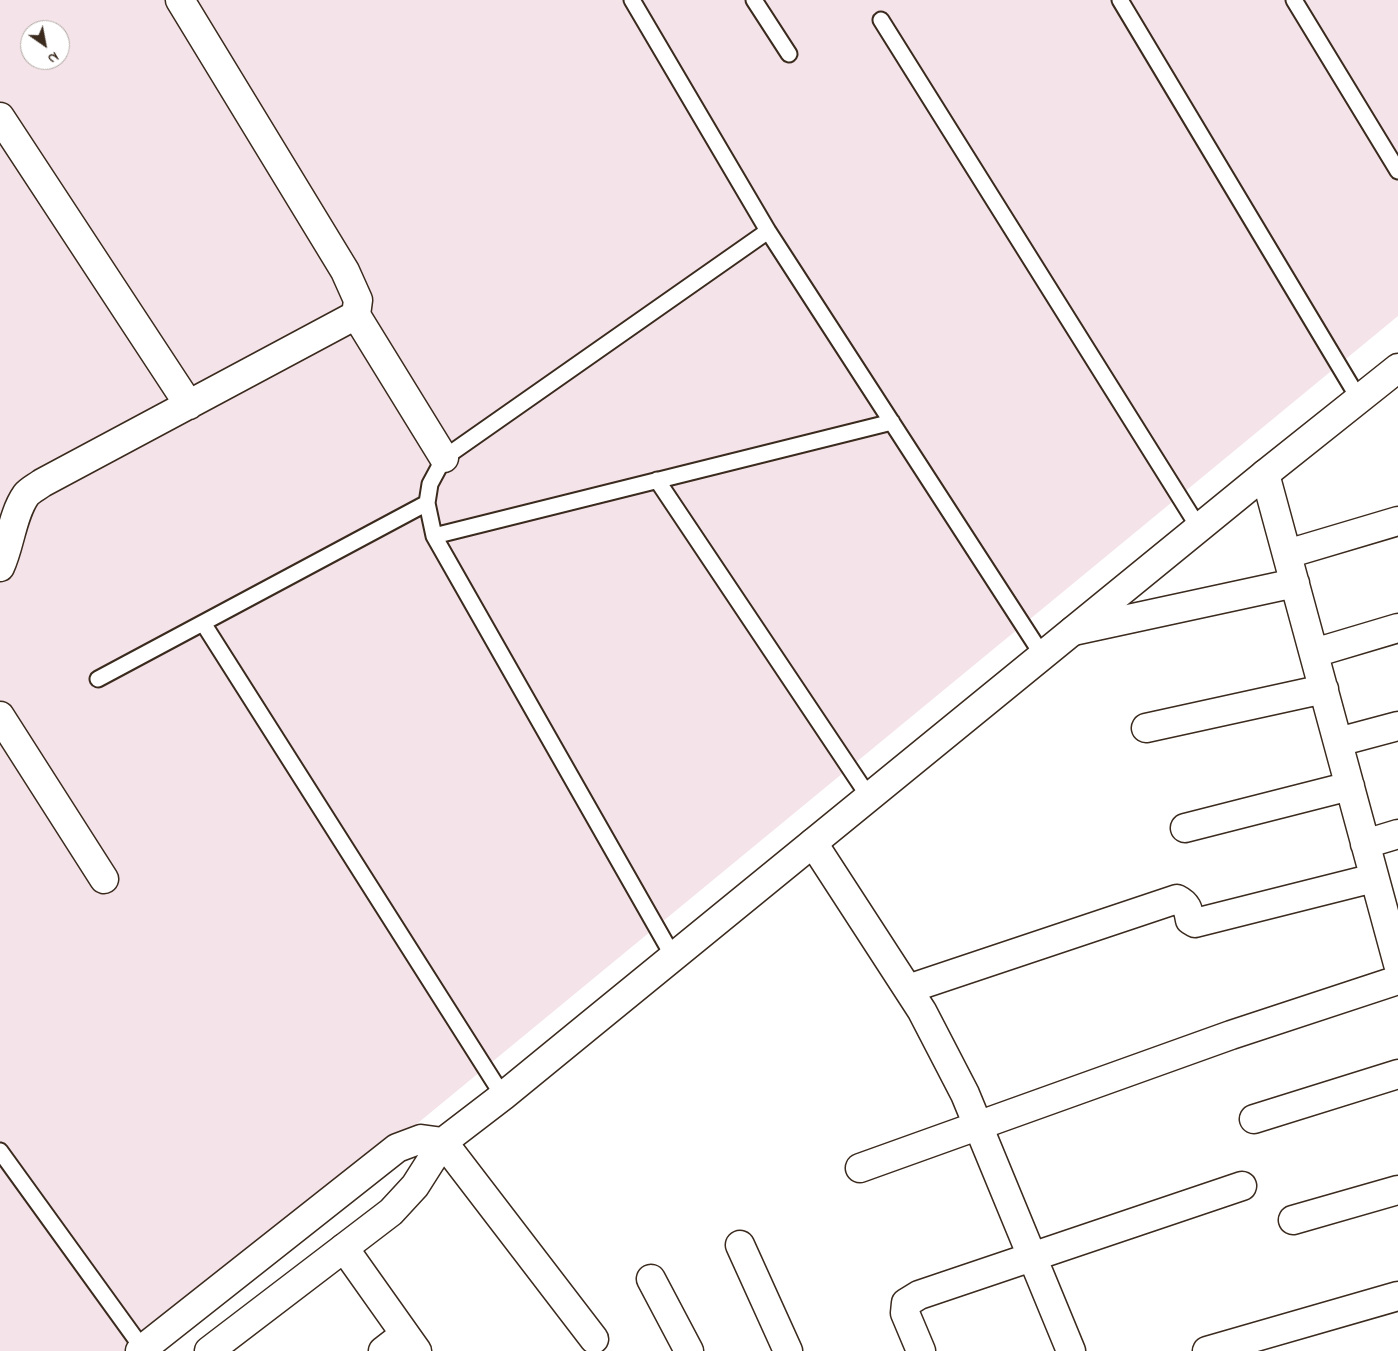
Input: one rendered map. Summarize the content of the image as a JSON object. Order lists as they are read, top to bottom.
{
  "north": "bottom right"
}
